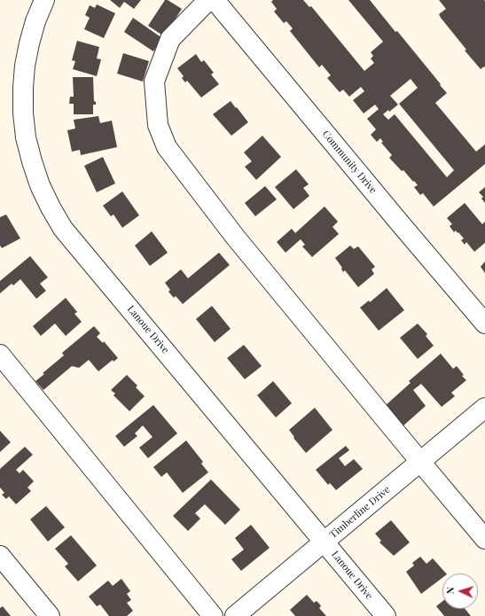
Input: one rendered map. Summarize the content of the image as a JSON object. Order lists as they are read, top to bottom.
{
  "streets": {
    "street": ["Community Drive", "Lanoue Drive", "Timberline Drive"]
  },
  "crossings": [
    ["Lanoue Drive", "Timberline Drive"]
  ],
  "north": "left"
}
